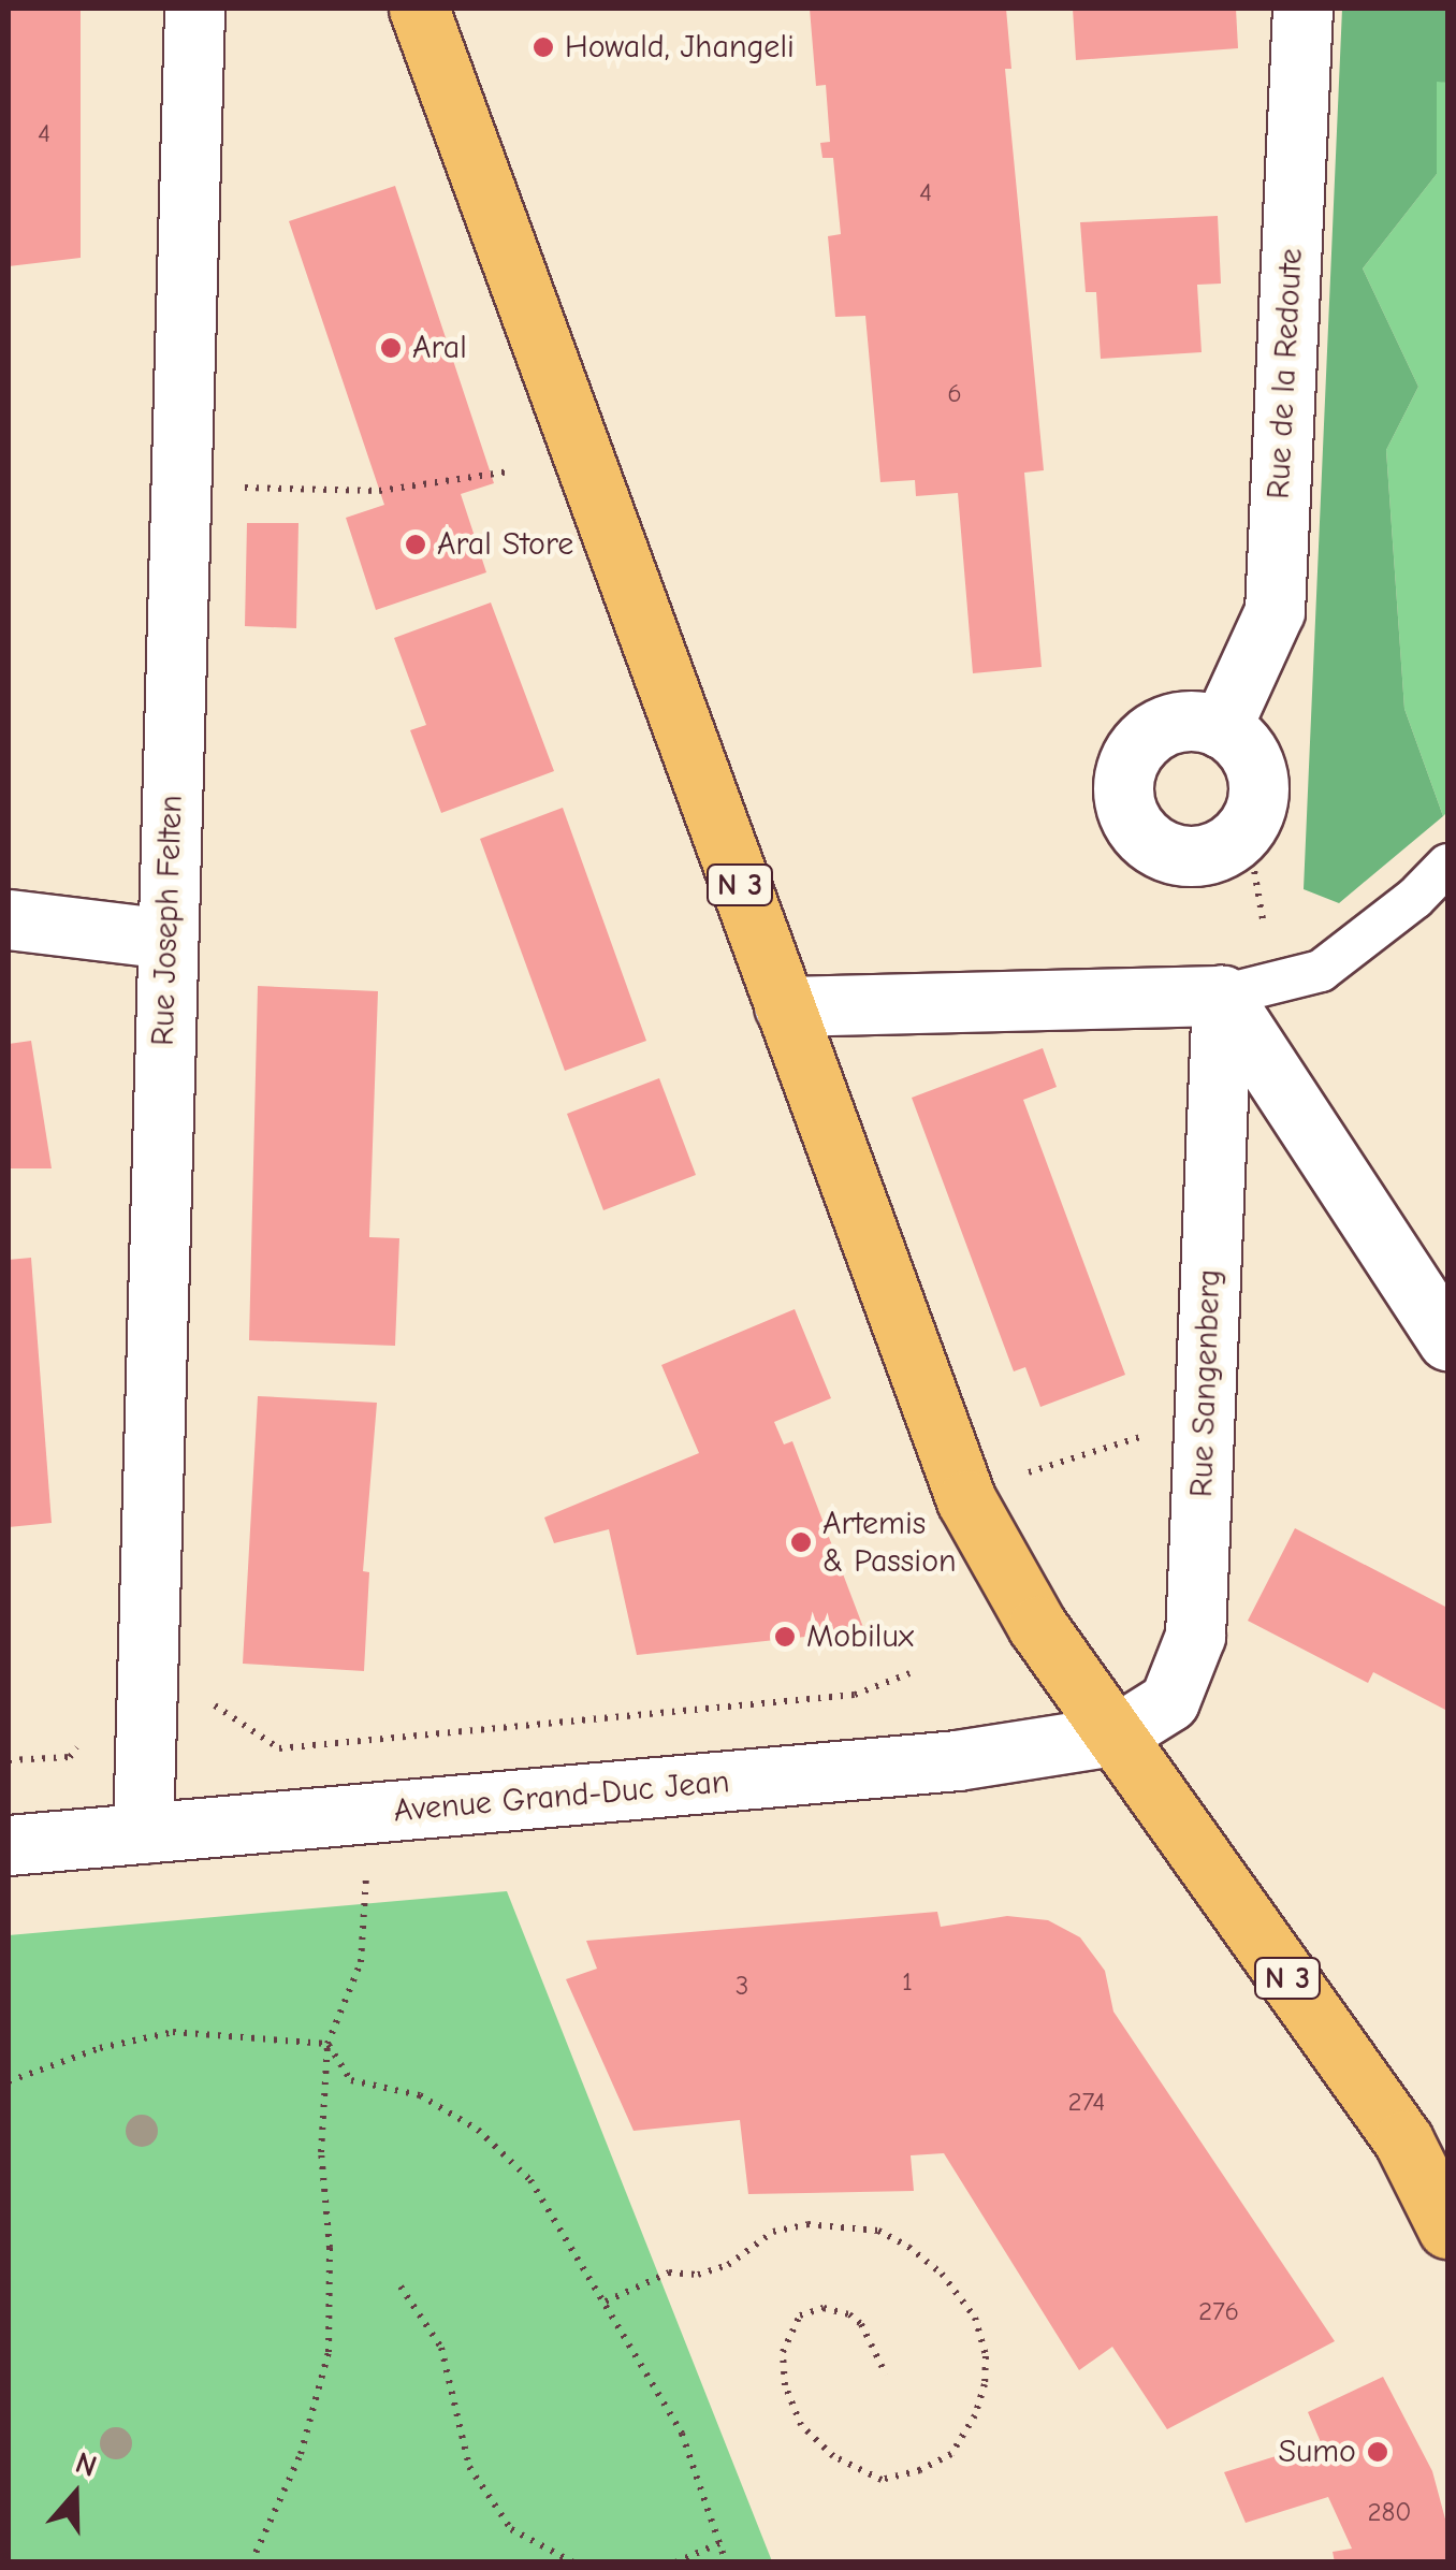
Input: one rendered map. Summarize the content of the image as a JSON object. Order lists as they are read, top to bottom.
{
  "streets": {
    "main road": ["N 3"],
    "street": [
      "Rue de la Redoute",
      "Rue Joseph Felten",
      "Rue Sangenberg",
      "Avenue Grand-Duc Jean"
    ]
  },
  "crossings": [
    ["N 3", "Rue Sangenberg"],
    ["N 3", "Avenue Grand-Duc Jean"],
    ["Rue Joseph Felten", "Avenue Grand-Duc Jean"],
    ["Rue Sangenberg", "Avenue Grand-Duc Jean"]
  ],
  "places": [
    "Howald, Jhangeli",
    "Aral",
    "Aral Store",
    "Artemis & Passion",
    "Mobilux",
    "Sumo"
  ],
  "house_numbers": [
    "4",
    "4",
    "6",
    "1",
    "3",
    "274",
    "276",
    "280"
  ],
  "north": "top"
}
